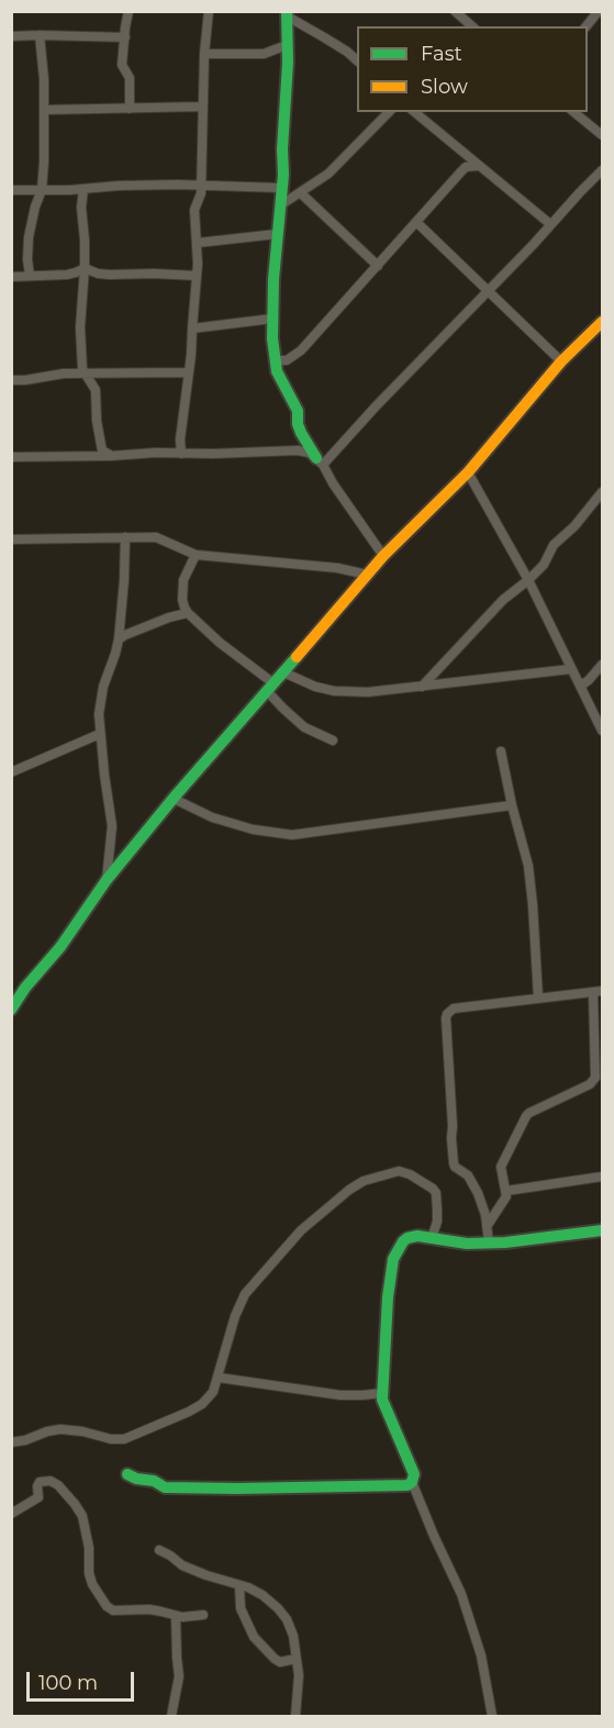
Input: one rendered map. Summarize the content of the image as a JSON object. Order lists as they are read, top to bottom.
{
  "legend": ["Fast", "Slow"],
  "scale_bar": "100 m"
}
